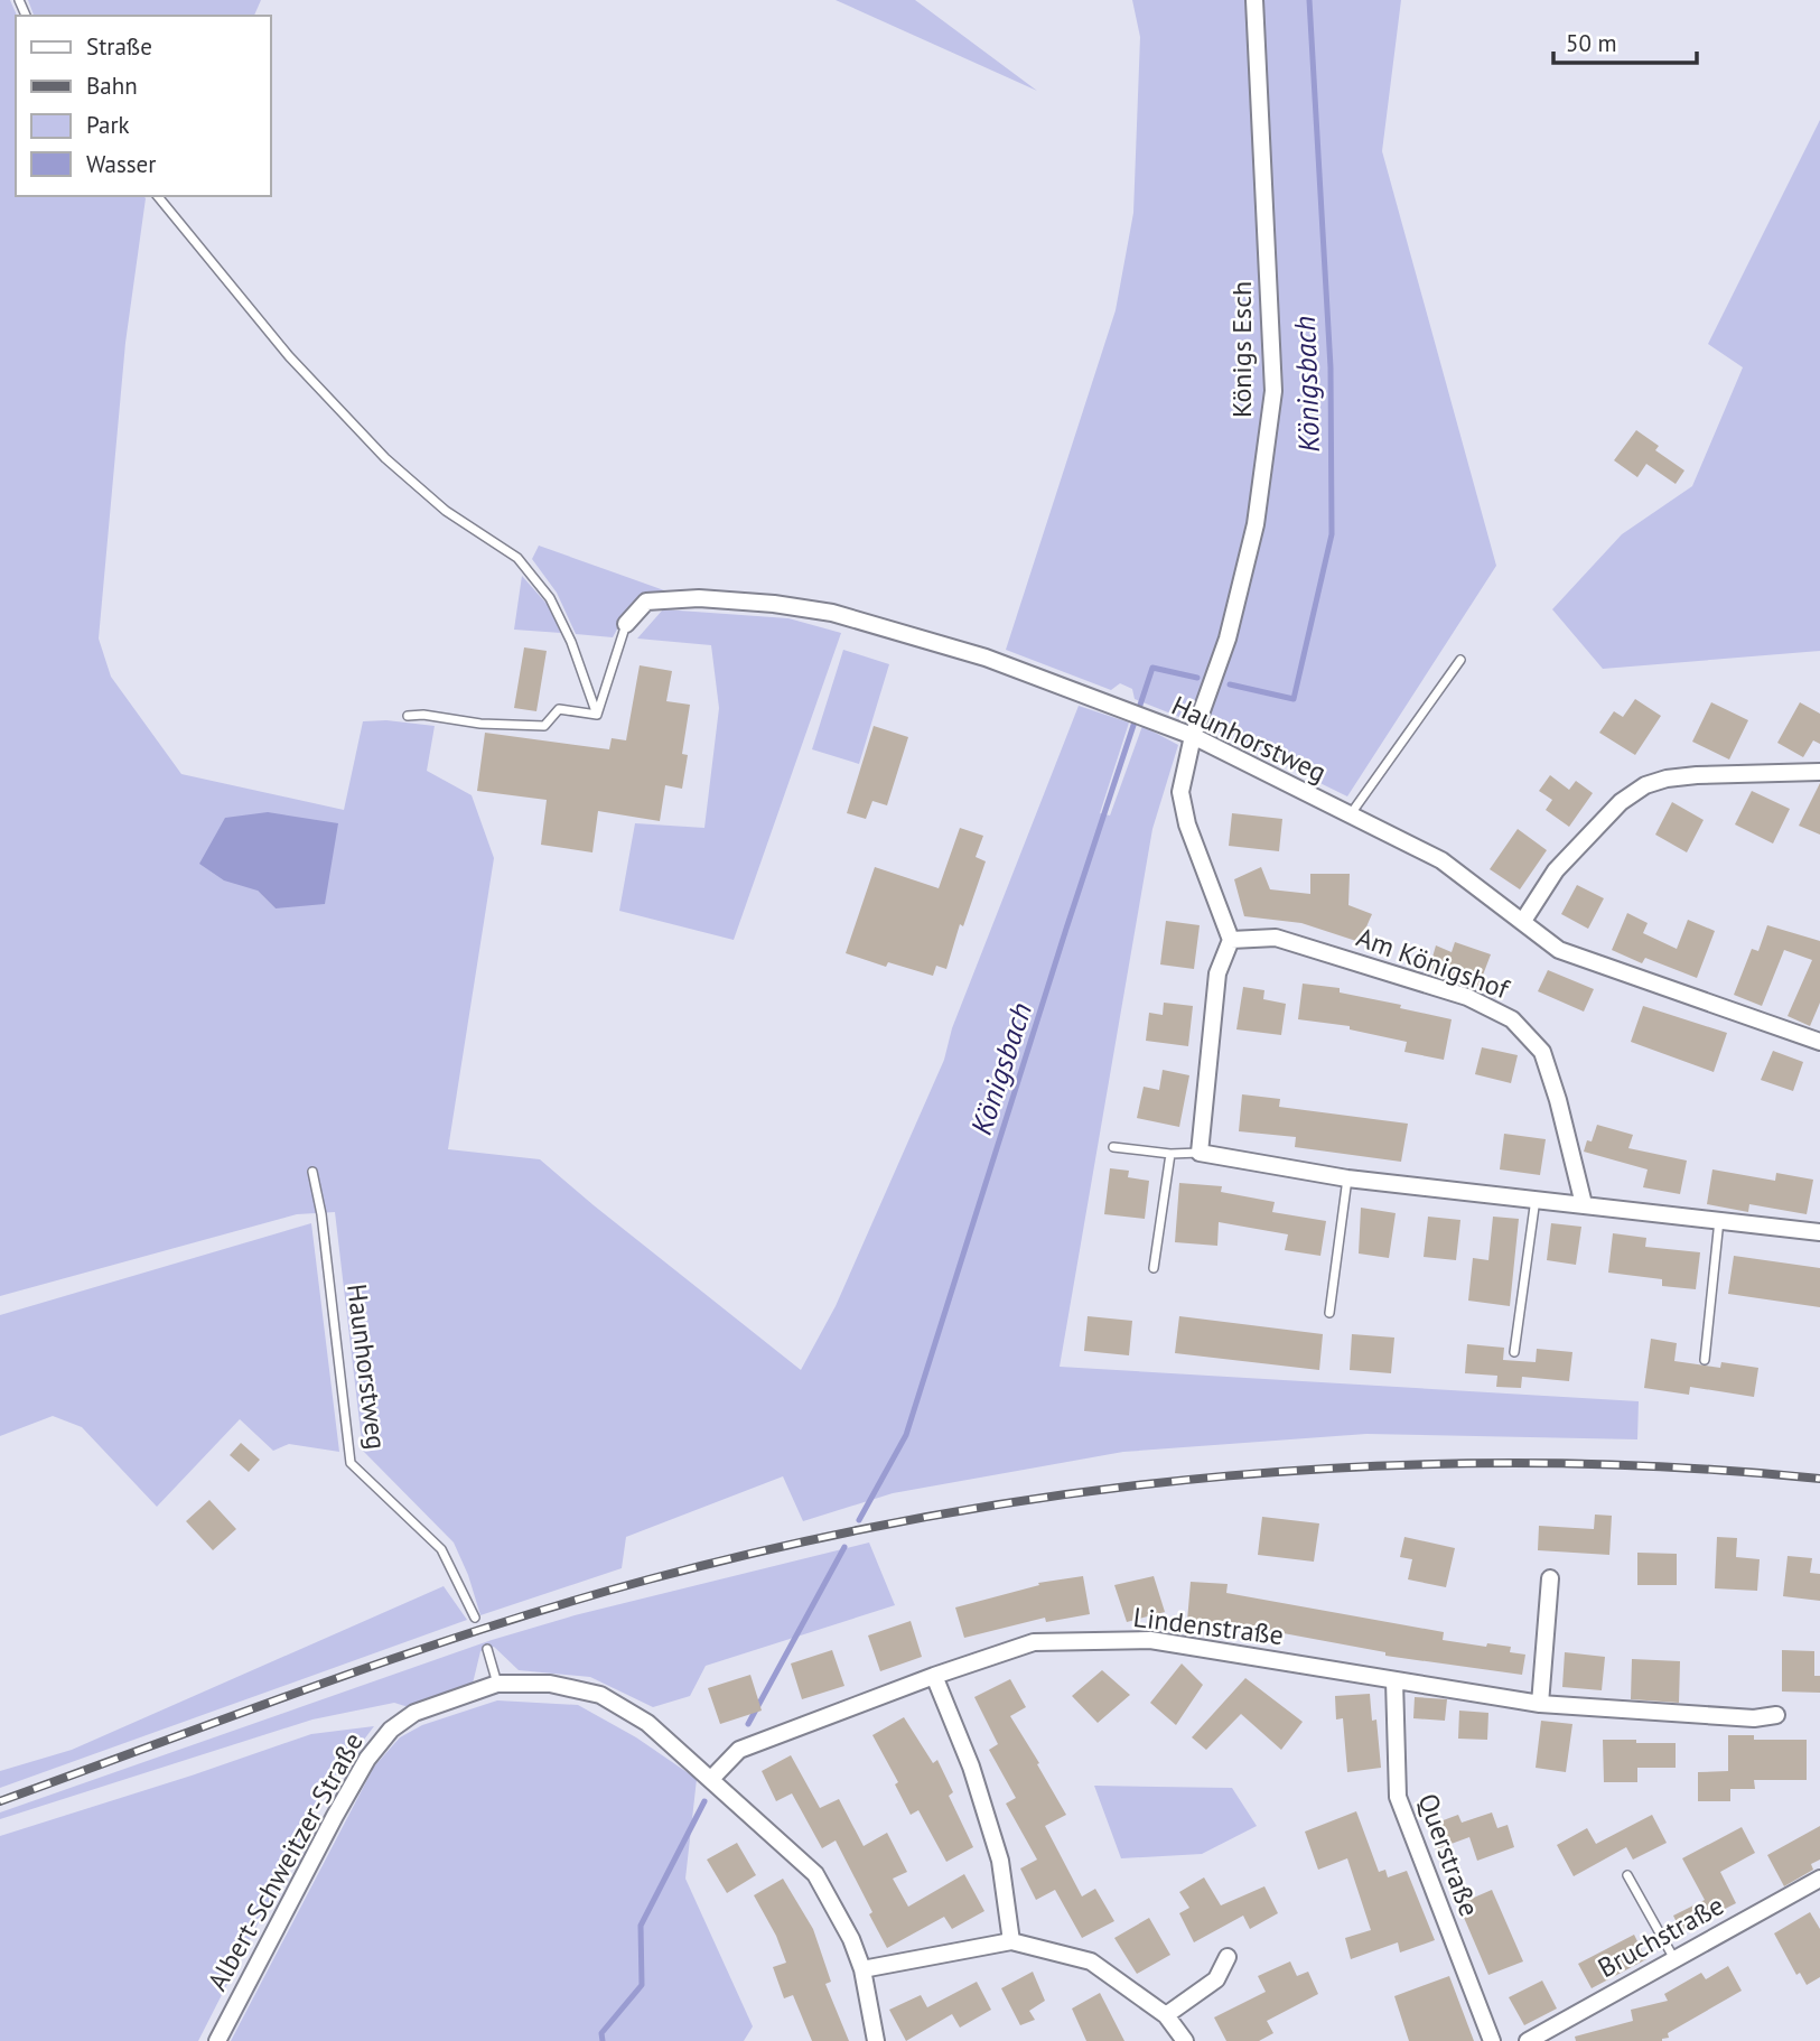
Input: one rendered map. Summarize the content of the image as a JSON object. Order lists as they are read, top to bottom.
{
  "streets": {
    "street": [
      "Königs Esch",
      "Haunhorstweg",
      "Am Königshof",
      "Lindenstraße",
      "Querstraße",
      "Albert-Schweitzer-Straße",
      "Bruchstraße"
    ]
  },
  "crossings": [
    ["Königs Esch", "Haunhorstweg"],
    ["Lindenstraße", "Querstraße"],
    ["Lindenstraße", "Albert-Schweitzer-Straße"]
  ],
  "water": ["Königsbach"],
  "legend": [
    "Straße",
    "Bahn",
    "Park",
    "Wasser"
  ],
  "scale_bar": "50 m"
}
